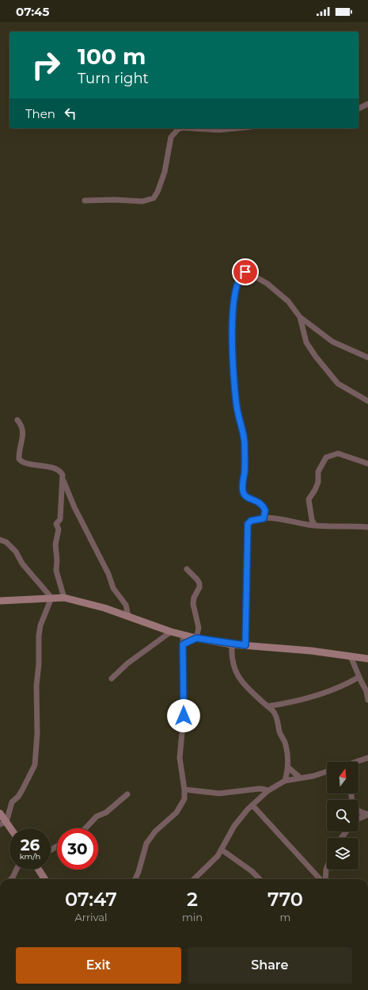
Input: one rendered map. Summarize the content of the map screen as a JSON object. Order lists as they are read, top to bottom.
{
  "north": "top",
  "page": {
    "status": "07:45",
    "turn": ["100 m", "Turn right"],
    "then": "Then",
    "speed": "26 km/h",
    "limit": "30",
    "eta": [
      "07:47",
      "Arrival",
      "2",
      "min",
      "770",
      "m"
    ],
    "buttons": ["Exit", "Share"]
  }
}
